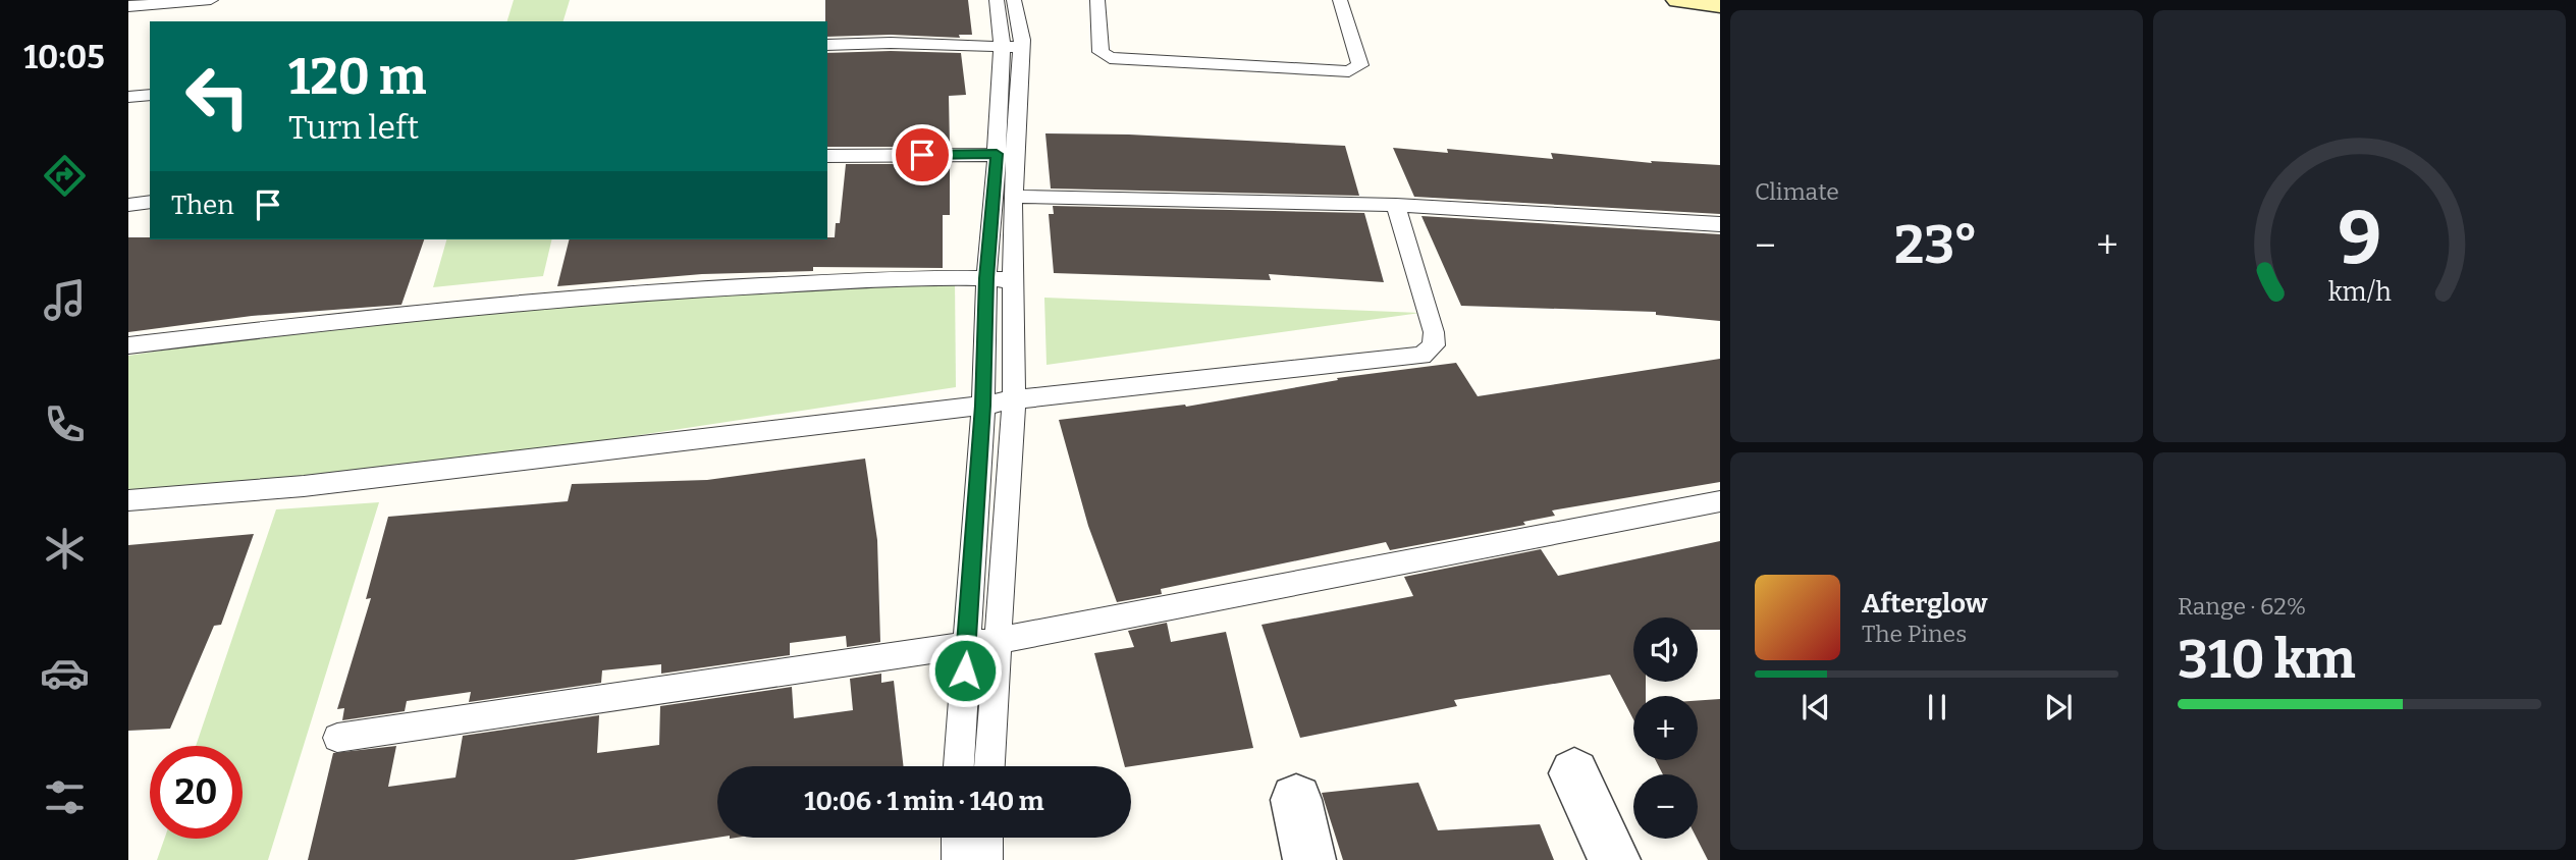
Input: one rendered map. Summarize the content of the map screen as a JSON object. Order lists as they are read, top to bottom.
{
  "page": {
    "tabs": "10:05",
    "tile": [
      "Climate",
      ["Range · 62%", "310 km"]
    ],
    "turn": ["120 m", "Turn left"],
    "then": "Then",
    "heat": ["−", "23°", "+"],
    "song": ["Afterglow", "The Pines"],
    "map_buttons": ["+", "−"],
    "limit": "20",
    "trip": "10:06 · 1 min · 140 m",
    "gauge": ["9", "km/h"]
  }
}
